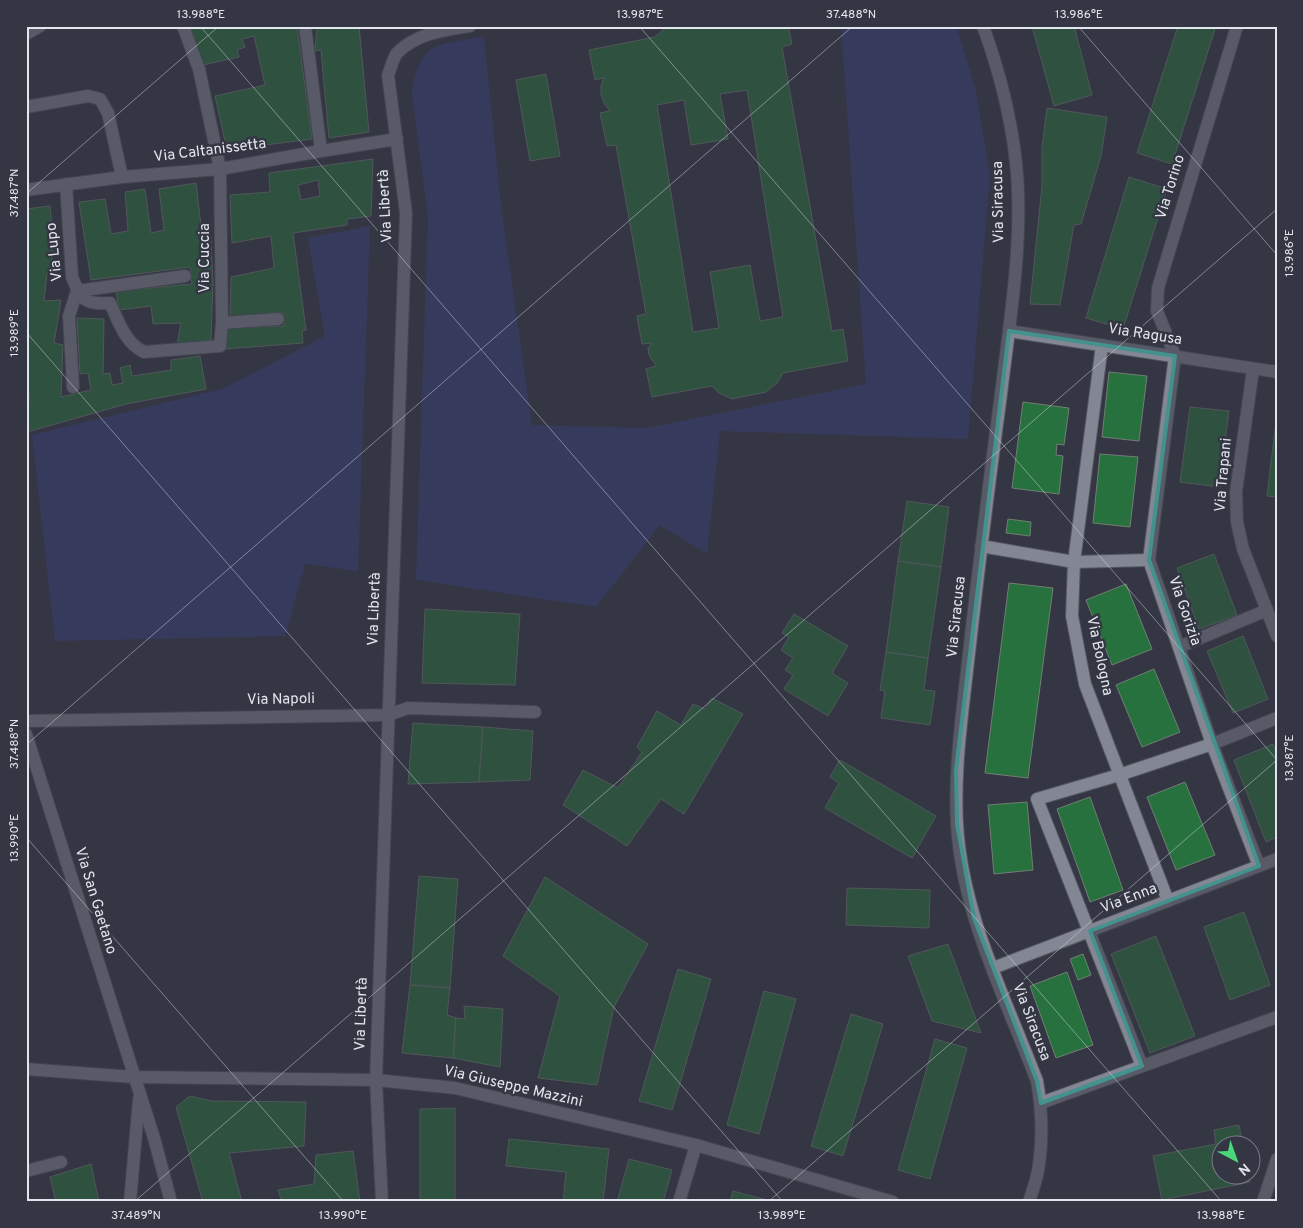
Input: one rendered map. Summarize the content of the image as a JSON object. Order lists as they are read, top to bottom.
{
  "streets": {
    "street": [
      "Via Caltanissetta",
      "Via Torino",
      "Via Siracusa",
      "Via Libertà",
      "Via Lupo",
      "Via Cuccia",
      "Via Ragusa",
      "Via Trapani",
      "Via Gorizia",
      "Via Bologna",
      "Via Napoli",
      "Via Enna",
      "Via San Gaetano",
      "Via Giuseppe Mazzini"
    ]
  },
  "crossings": [
    ["Via Caltanissetta", "Via Libertà"],
    ["Via Caltanissetta", "Via Lupo"],
    ["Via Caltanissetta", "Via Cuccia"],
    ["Via Torino", "Via Ragusa"],
    ["Via Torino", "Via Gorizia"],
    ["Via Siracusa", "Via Ragusa"],
    ["Via Siracusa", "Via Enna"],
    ["Via Libertà", "Via Napoli"],
    ["Via Libertà", "Via Giuseppe Mazzini"],
    ["Via Lupo", "Via Cuccia"],
    ["Via Ragusa", "Via Trapani"],
    ["Via Ragusa", "Via Gorizia"],
    ["Via Ragusa", "Via Bologna"],
    ["Via Gorizia", "Via Enna"],
    ["Via Bologna", "Via Enna"],
    ["Via San Gaetano", "Via Giuseppe Mazzini"]
  ],
  "north": "bottom right",
  "coordinates": [
    "13.988°E",
    "13.987°E",
    "37.488°N",
    "13.986°E",
    "37.487°N",
    "13.989°E",
    "13.990°E",
    "37.489°N"
  ]
}
